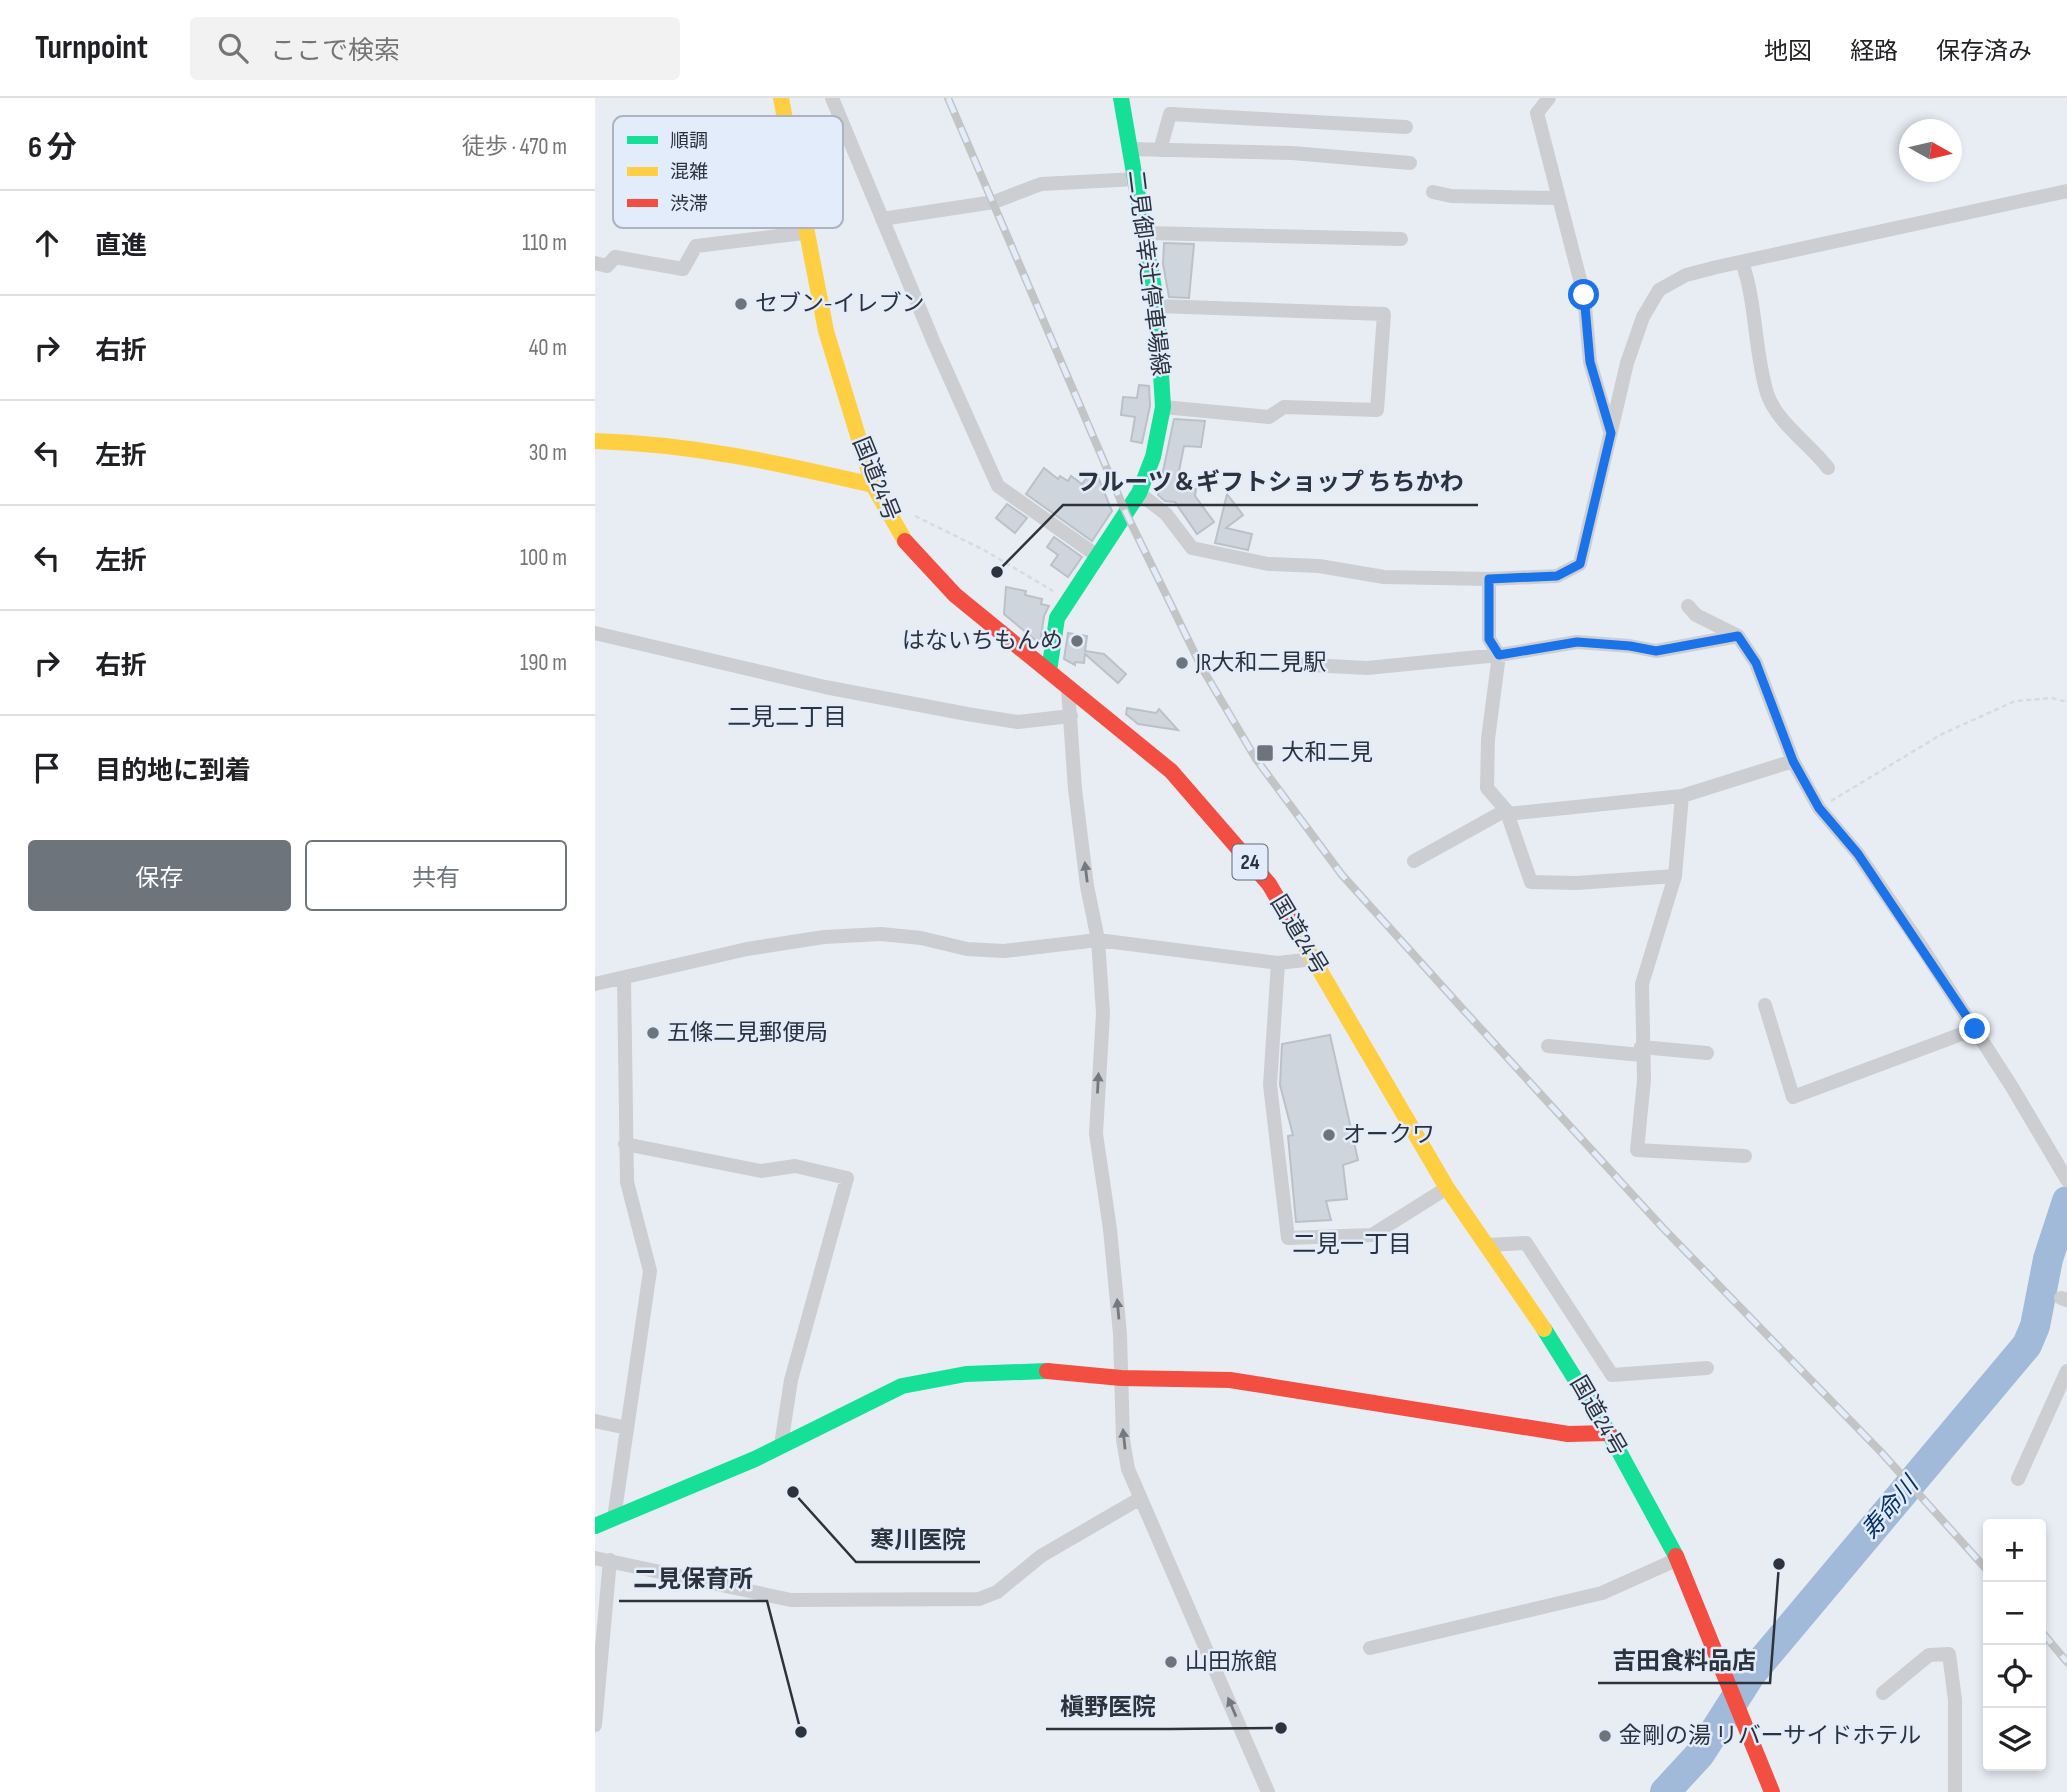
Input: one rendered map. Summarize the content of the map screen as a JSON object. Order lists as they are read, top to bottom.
{
  "streets": {
    "main road": ["二見御幸辻停車場線", "国道24号", "24"]
  },
  "crossings": [
    ["二見御幸辻停車場線", "国道24号"]
  ],
  "districts": ["二見二丁目", "二見一丁目"],
  "water": ["寿命川"],
  "places": {
    "other": [
      "セブン-イレブン",
      "フルーツ＆ギフトショップ ちちかわ",
      "はないちもんめ",
      "JR大和二見駅",
      "五條二見郵便局",
      "オークワ",
      "寒川医院",
      "吉田食料品店",
      "山田旅館",
      "槇野医院",
      "二見保育所",
      "金剛の湯 リバーサイドホテル"
    ],
    "transit": ["大和二見"]
  },
  "legend": ["順調", "混雑", "渋滞"],
  "north": "right",
  "page": {
    "header": "Turnpoint",
    "search": "ここで検索",
    "nav": ["地図", "経路", "保存済み"],
    "heading": ["6 分", "徒歩 · 470 m"],
    "list": [
      ["直進", "110 m"],
      ["右折", "40 m"],
      ["左折", "30 m"],
      ["左折", "100 m"],
      ["右折", "190 m"],
      "目的地に到着"
    ],
    "buttons": ["保存", "共有"],
    "map_buttons": ["+", "−"]
  }
}
